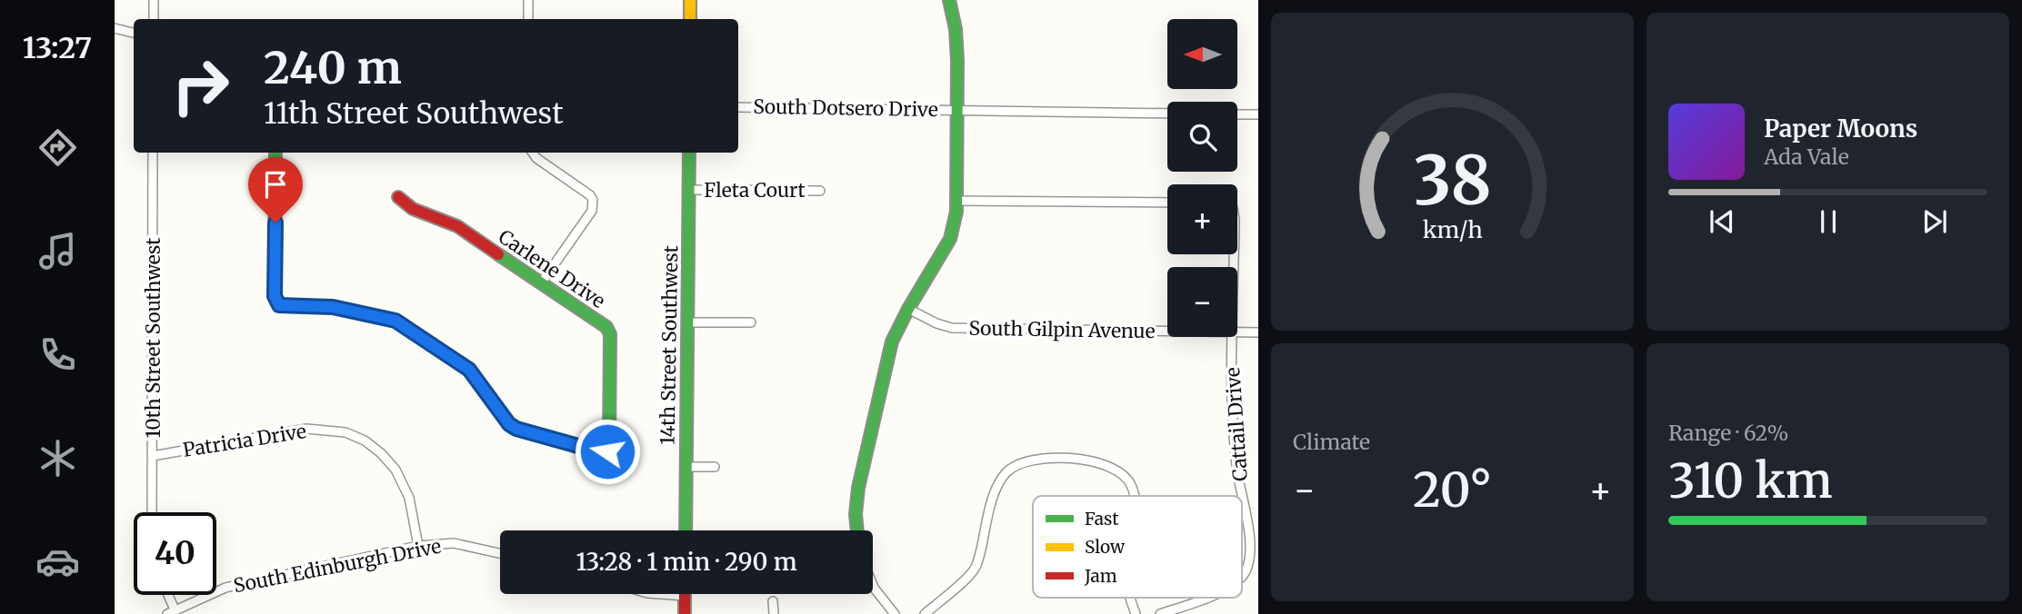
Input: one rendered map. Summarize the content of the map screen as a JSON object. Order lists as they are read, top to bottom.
{
  "streets": {
    "street": [
      "South Dotsero Drive",
      "Fleta Court",
      "Carlene Drive",
      "South Gilpin Avenue",
      "10th Street Southwest",
      "14th Street Southwest",
      "Cattail Drive",
      "Patricia Drive",
      "South Edinburgh Drive"
    ]
  },
  "crossings": [
    ["Fleta Court", "14th Street Southwest"],
    ["10th Street Southwest", "Patricia Drive"],
    ["Patricia Drive", "South Edinburgh Drive"]
  ],
  "legend": ["Fast", "Slow", "Jam"],
  "north": "left",
  "page": {
    "tabs": "13:27",
    "map_buttons": ["+", "−"],
    "turn": ["240 m", "11th Street Southwest"],
    "song": ["Paper Moons", "Ada Vale"],
    "tile": [
      "Climate",
      ["Range · 62%", "310 km"]
    ],
    "heat": ["−", "20°", "+"],
    "limit": "40",
    "trip": "13:28 · 1 min · 290 m",
    "gauge": ["38", "km/h"]
  }
}
